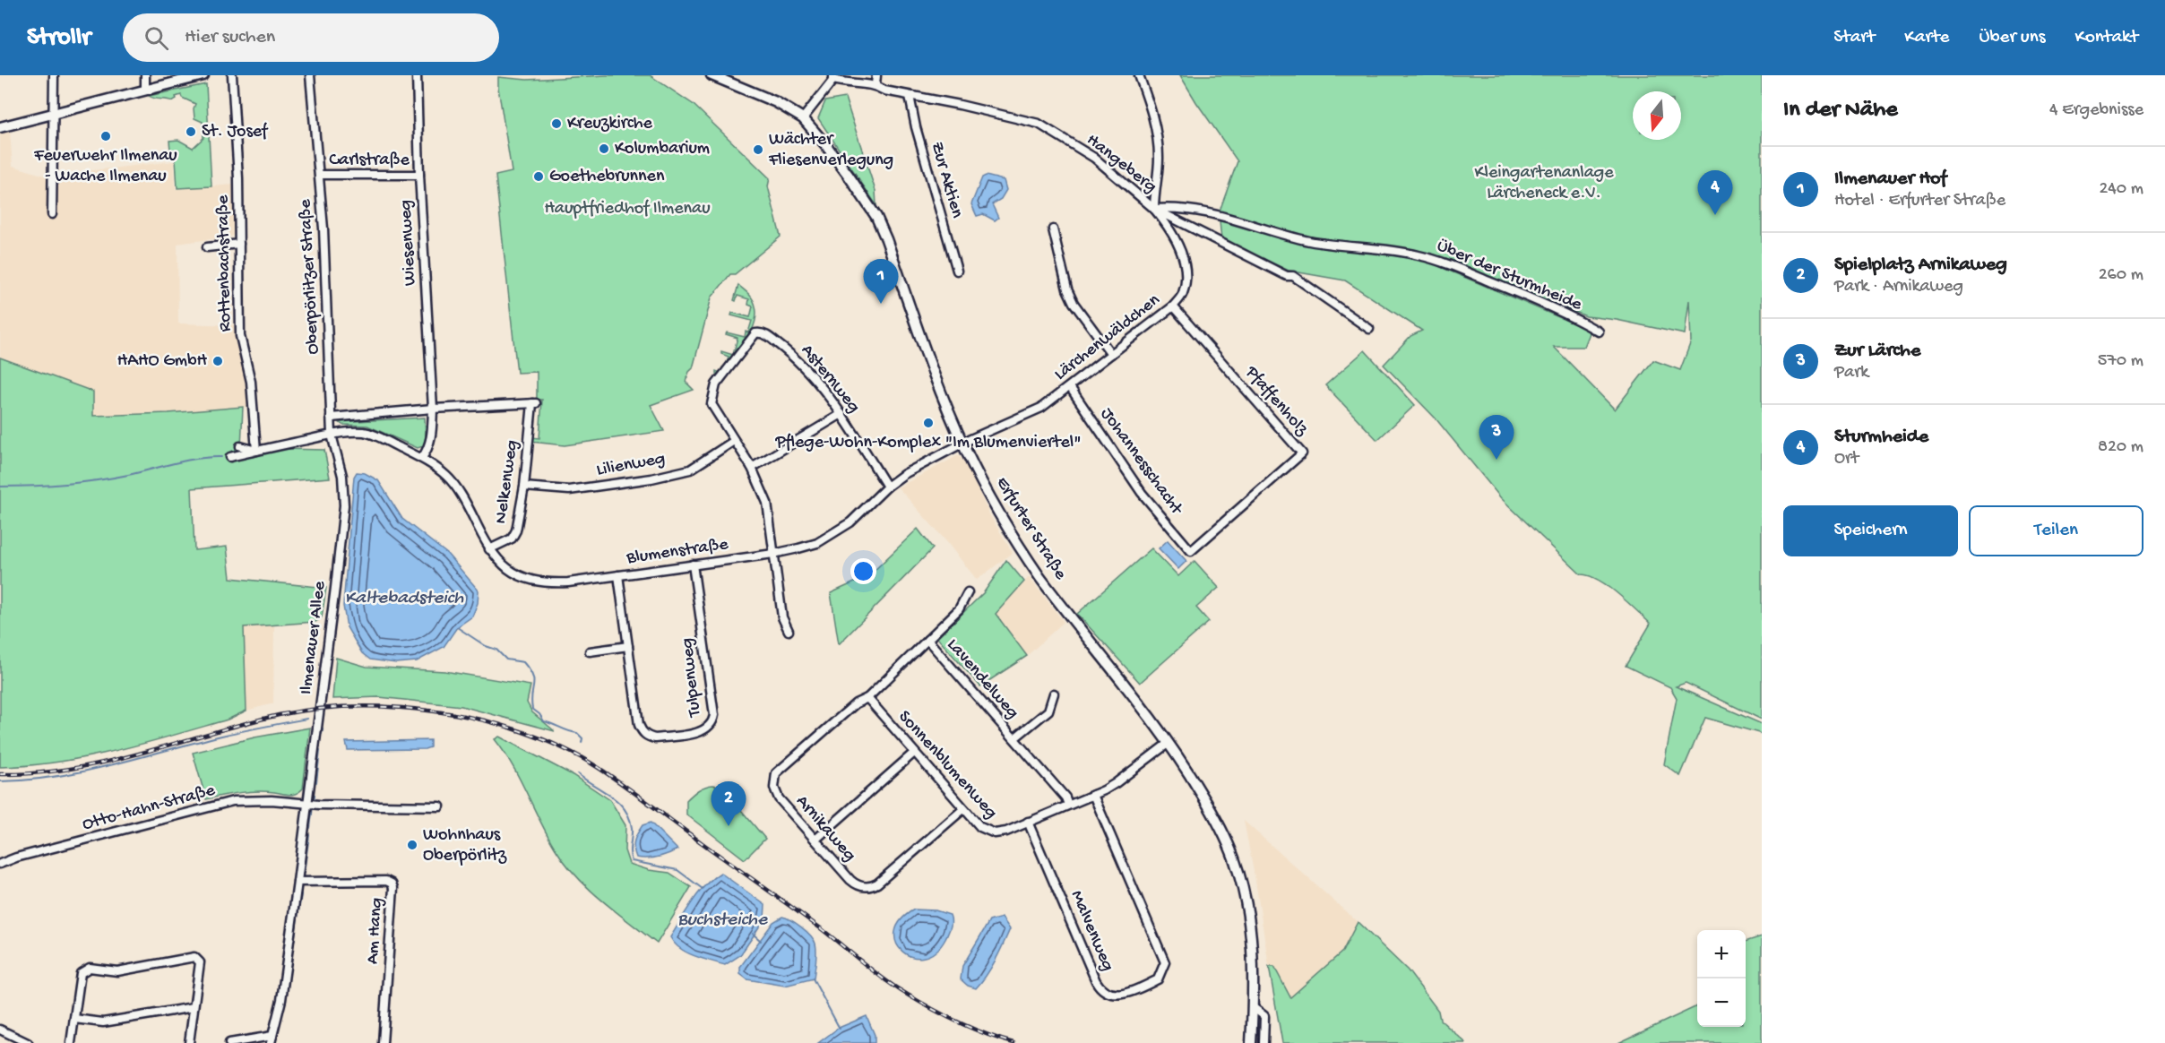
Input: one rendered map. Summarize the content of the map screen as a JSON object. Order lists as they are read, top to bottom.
{
  "streets": {
    "main road": ["Erfurter Straße"],
    "street": [
      "Carlstraße",
      "Hangeberg",
      "Zur Aktien",
      "Wiesenweg",
      "Rottenbachstraße",
      "Über der Sturmheide",
      "Oberpörlitzer Straße",
      "Lärchenwäldchen",
      "Asternweg",
      "Pfaffenholz",
      "Johannesschacht",
      "Lilienweg",
      "Nelkenweg",
      "Blumenstraße",
      "Ilmenauer Allee",
      "Tulpenweg",
      "Lavendelweg",
      "Sonnenblumenweg",
      "Otto-Hahn-Straße",
      "Arnikaweg",
      "Am Hang",
      "Malvenweg"
    ]
  },
  "crossings": [
    ["Carlstraße", "Wiesenweg"],
    ["Carlstraße", "Oberpörlitzer Straße"],
    ["Hangeberg", "Zur Aktien"],
    ["Hangeberg", "Über der Sturmheide"],
    ["Hangeberg", "Lärchenwäldchen"],
    ["Wiesenweg", "Nelkenweg"],
    ["Über der Sturmheide", "Lärchenwäldchen"],
    ["Oberpörlitzer Straße", "Blumenstraße"],
    ["Oberpörlitzer Straße", "Ilmenauer Allee"],
    ["Lärchenwäldchen", "Pfaffenholz"],
    ["Lärchenwäldchen", "Johannesschacht"],
    ["Lärchenwäldchen", "Erfurter Straße"],
    ["Lärchenwäldchen", "Blumenstraße"],
    ["Asternweg", "Lilienweg"],
    ["Asternweg", "Blumenstraße"],
    ["Pfaffenholz", "Johannesschacht"],
    ["Lilienweg", "Nelkenweg"],
    ["Nelkenweg", "Blumenstraße"],
    ["Erfurter Straße", "Blumenstraße"],
    ["Erfurter Straße", "Sonnenblumenweg"],
    ["Blumenstraße", "Tulpenweg"],
    ["Ilmenauer Allee", "Otto-Hahn-Straße"],
    ["Ilmenauer Allee", "Am Hang"],
    ["Lavendelweg", "Sonnenblumenweg"],
    ["Sonnenblumenweg", "Arnikaweg"],
    ["Sonnenblumenweg", "Malvenweg"]
  ],
  "water": ["Kaltebadsteich", "Buchsteiche"],
  "parks": ["Kleingartenanlage Lärcheneck e.V.", "Hauptfriedhof Ilmenau"],
  "places": [
    "Kreuzkirche",
    "St. Josef",
    "Feuerwehr Ilmenau - Wache Ilmenau",
    "Kolumbarium",
    "Wächter Fliesenverlegung",
    "Goethebrunnen",
    "HAHO GmbH",
    "Pflege-Wohn-Komplex \"Im Blumenviertel\"",
    "Wohnhaus Oberpörlitz"
  ],
  "north": "bottom",
  "page": {
    "header": "Strollr",
    "search": "Hier suchen",
    "nav": [
      "Start",
      "Karte",
      "Über uns",
      "Kontakt"
    ],
    "heading": ["In der Nähe", "4 Ergebnisse"],
    "list": [
      {
        "mark": "1",
        "name": "Ilmenauer Hof",
        "note": "Hotel · Erfurter Straße",
        "value": "240 m"
      },
      {
        "mark": "2",
        "name": "Spielplatz Arnikaweg",
        "note": "Park · Arnikaweg",
        "value": "260 m"
      },
      {
        "mark": "3",
        "name": "Zur Lärche",
        "note": "Park",
        "value": "570 m"
      },
      {
        "mark": "4",
        "name": "Sturmheide",
        "note": "Ort",
        "value": "820 m"
      }
    ],
    "pins": [
      "4",
      "1",
      "3",
      "2"
    ],
    "buttons": ["Speichern", "Teilen"],
    "map_buttons": ["+", "−"]
  }
}
